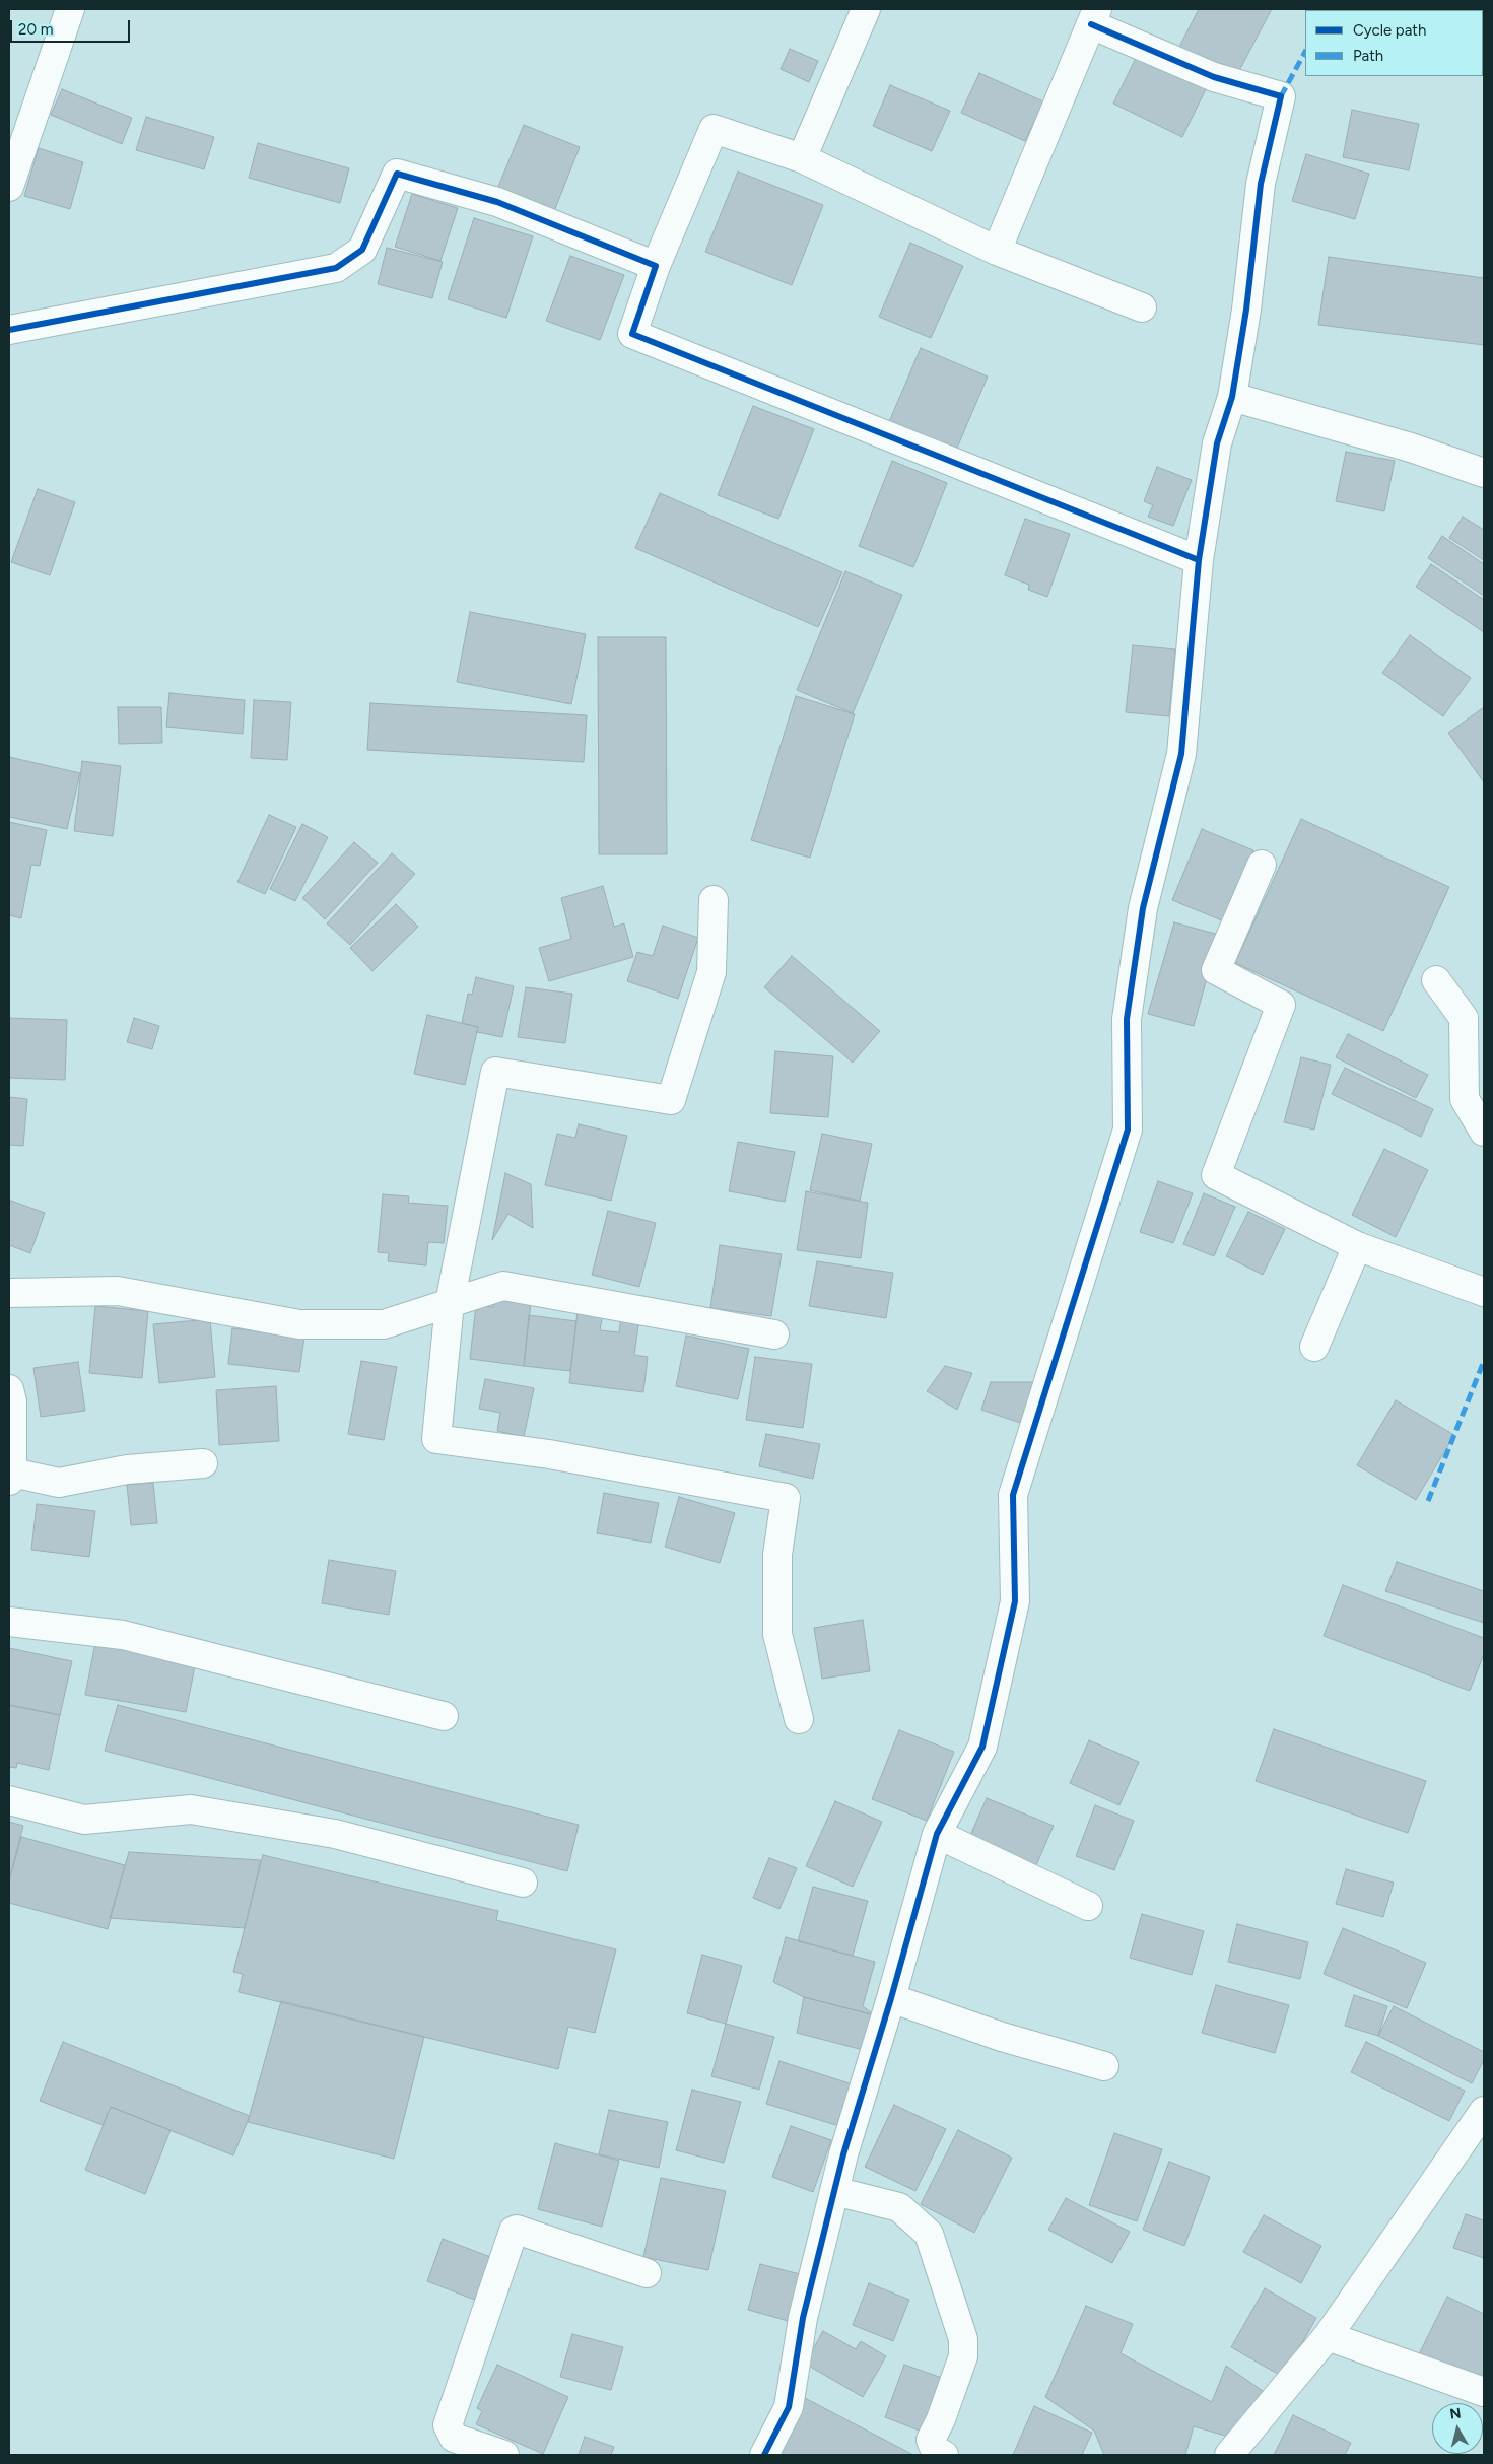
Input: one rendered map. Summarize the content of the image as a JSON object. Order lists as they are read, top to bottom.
{
  "legend": ["Cycle path", "Path"],
  "scale_bar": "20 m",
  "north": "top"
}
